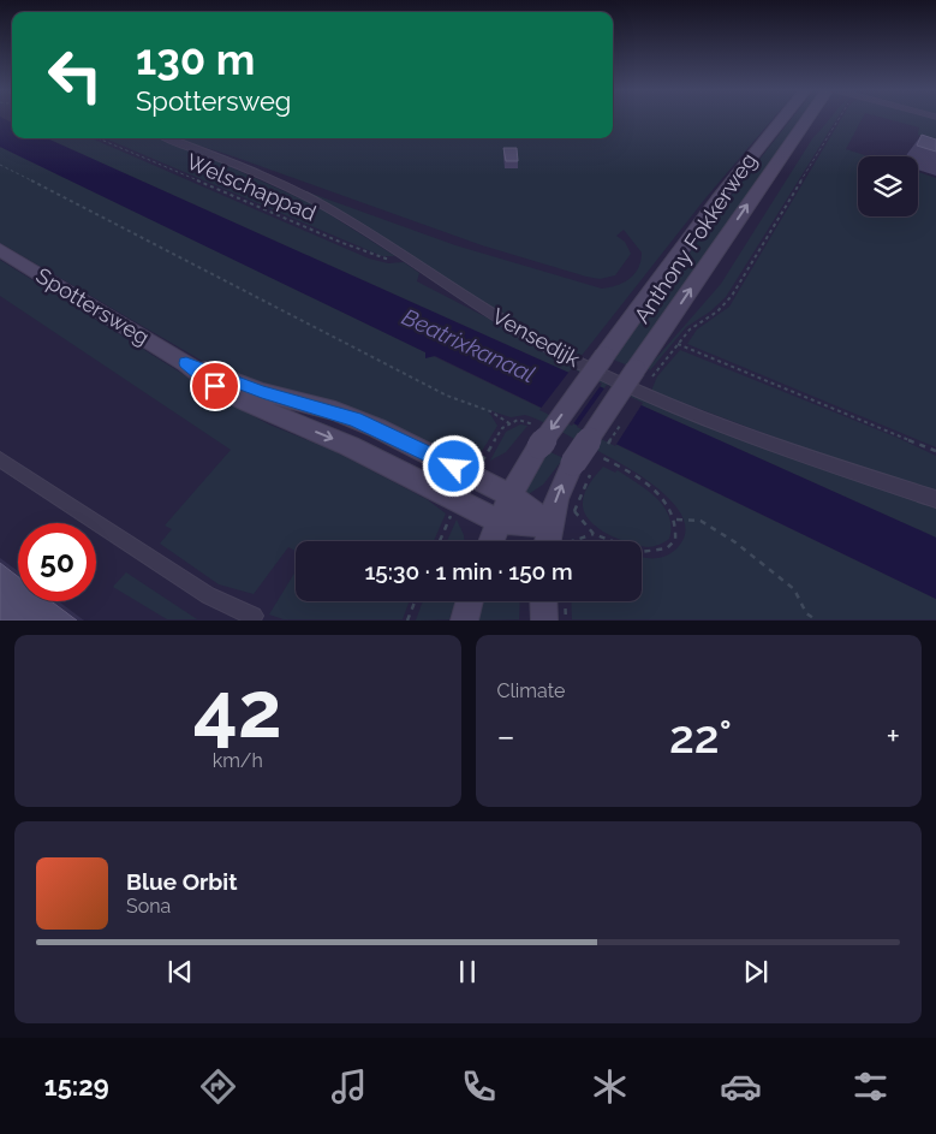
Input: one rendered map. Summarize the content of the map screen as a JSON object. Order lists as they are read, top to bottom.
{
  "streets": {
    "main road": ["Anthony Fokkerweg", "Spottersweg"],
    "street": ["Vensedijk"],
    "path": ["Welschappad"]
  },
  "crossings": [
    ["Welschappad", "Vensedijk"],
    ["Anthony Fokkerweg", "Spottersweg"]
  ],
  "water": ["Beatrixkanaal"],
  "page": {
    "turn": ["130 m", "Spottersweg"],
    "limit": "50",
    "trip": "15:30 · 1 min · 150 m",
    "tile": [
      ["42", "km/h"],
      "Climate"
    ],
    "heat": ["−", "22°", "+"],
    "song": ["Blue Orbit", "Sona"],
    "tabs": "15:29"
  }
}
